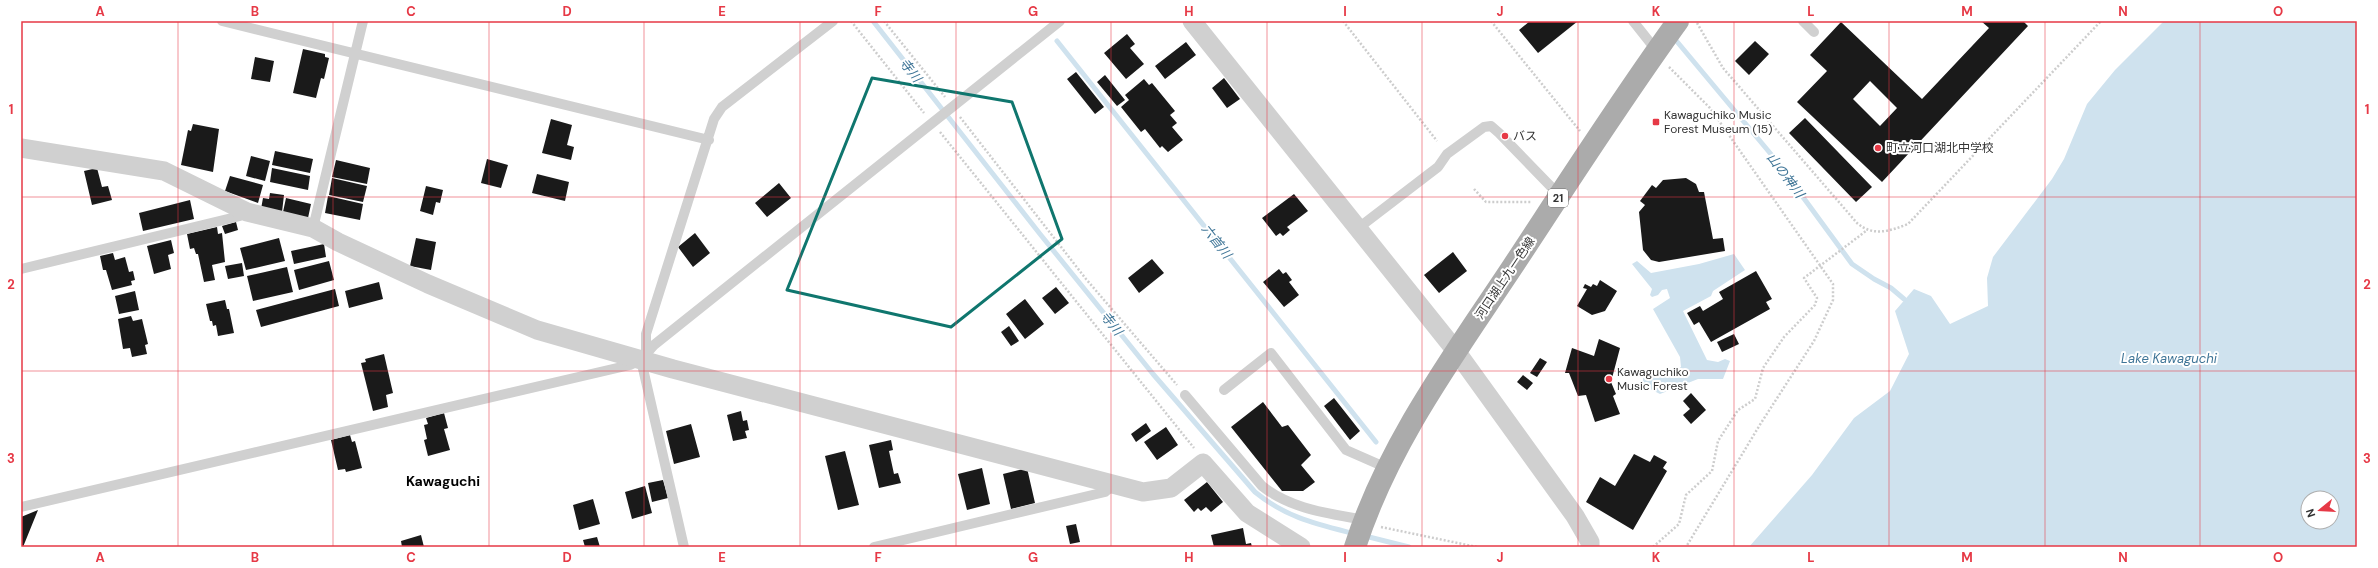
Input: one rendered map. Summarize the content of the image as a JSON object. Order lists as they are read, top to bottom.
{
  "streets": {
    "main road": ["21", "河口湖上九一色線"]
  },
  "districts": ["Kawaguchi"],
  "water": [
    "寺川",
    "山の神川",
    "六首川",
    "Lake Kawaguchi"
  ],
  "places": {
    "transit": ["Kawaguchiko Music Forest Museum (15)"],
    "other": ["バス", "町立河口湖北中学校", "Kawaguchiko Music Forest"]
  },
  "north": "left",
  "grid": {
    "columns": [
      "A",
      "B",
      "C",
      "D",
      "E",
      "F",
      "G",
      "H",
      "I",
      "J",
      "K",
      "L",
      "M",
      "N",
      "O"
    ],
    "rows": ["1", "2", "3"]
  }
}
